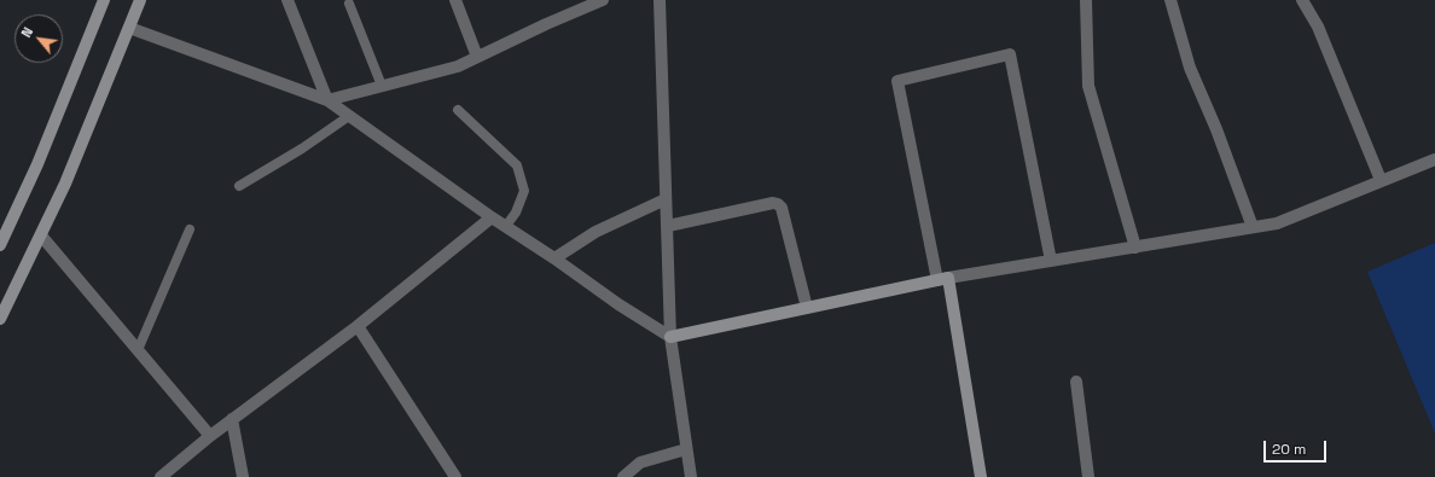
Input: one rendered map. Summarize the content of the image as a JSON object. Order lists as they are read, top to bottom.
{
  "scale_bar": "20 m",
  "north": "top left"
}
